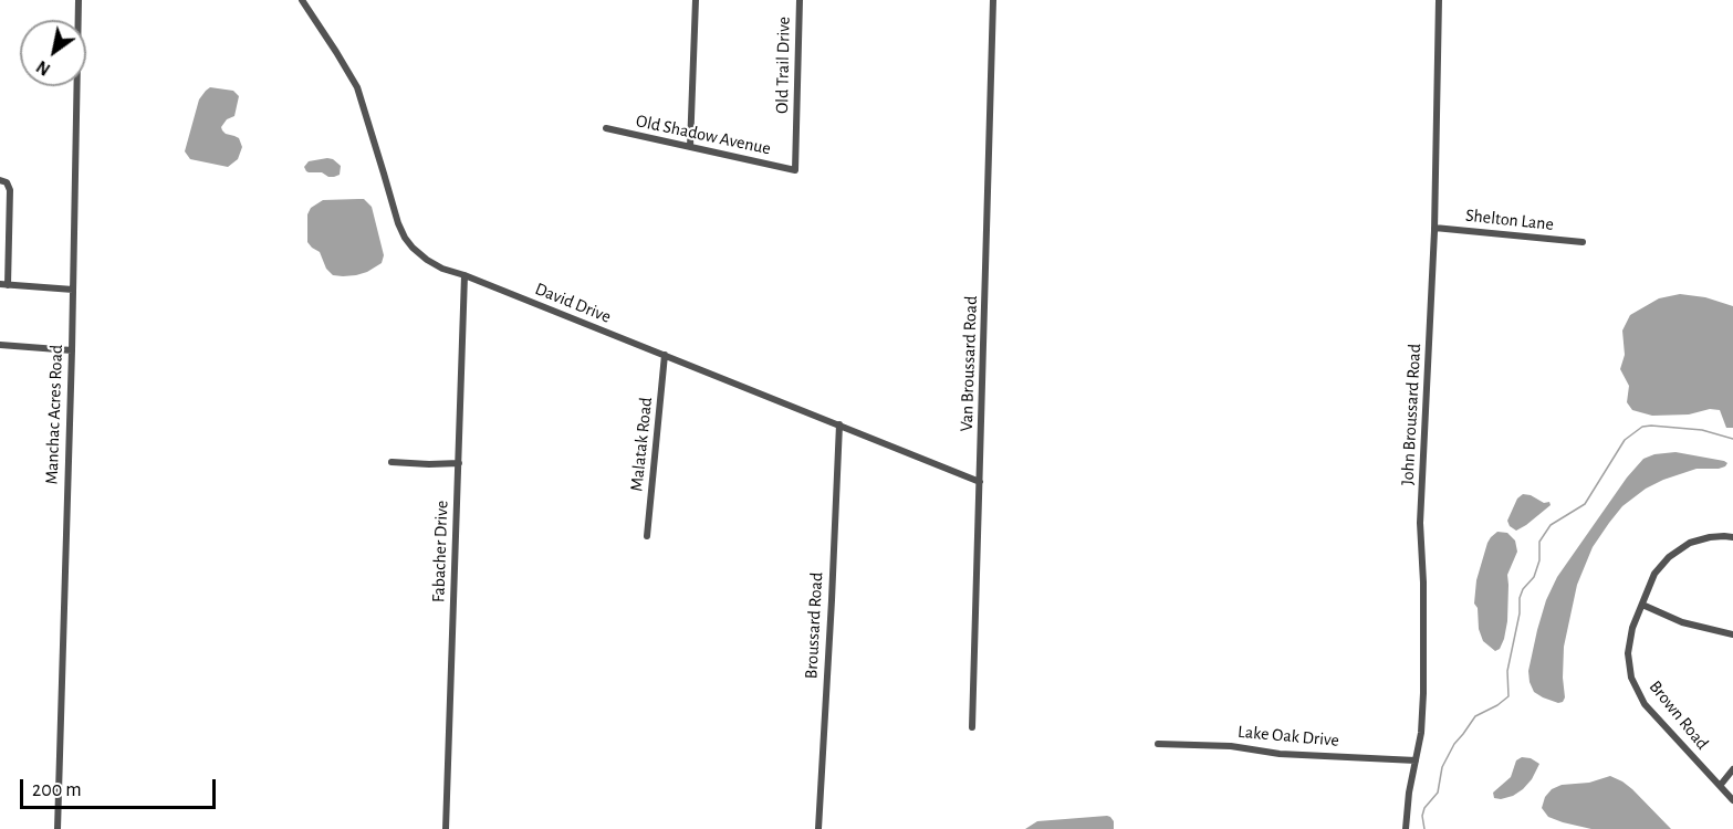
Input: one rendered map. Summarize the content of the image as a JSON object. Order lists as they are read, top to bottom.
{
  "streets": {
    "street": [
      "Old Trail Drive",
      "Old Shadow Avenue",
      "Shelton Lane",
      "David Drive",
      "Van Broussard Road",
      "Manchac Acres Road",
      "John Broussard Road",
      "Malatak Road",
      "Fabacher Drive",
      "Broussard Road",
      "Brown Road",
      "Lake Oak Drive"
    ]
  },
  "crossings": [
    ["Old Trail Drive", "Old Shadow Avenue"],
    ["Shelton Lane", "John Broussard Road"],
    ["David Drive", "Van Broussard Road"],
    ["David Drive", "Malatak Road"],
    ["David Drive", "Fabacher Drive"],
    ["David Drive", "Broussard Road"],
    ["John Broussard Road", "Lake Oak Drive"]
  ],
  "scale_bar": "200 m",
  "north": "bottom left"
}
